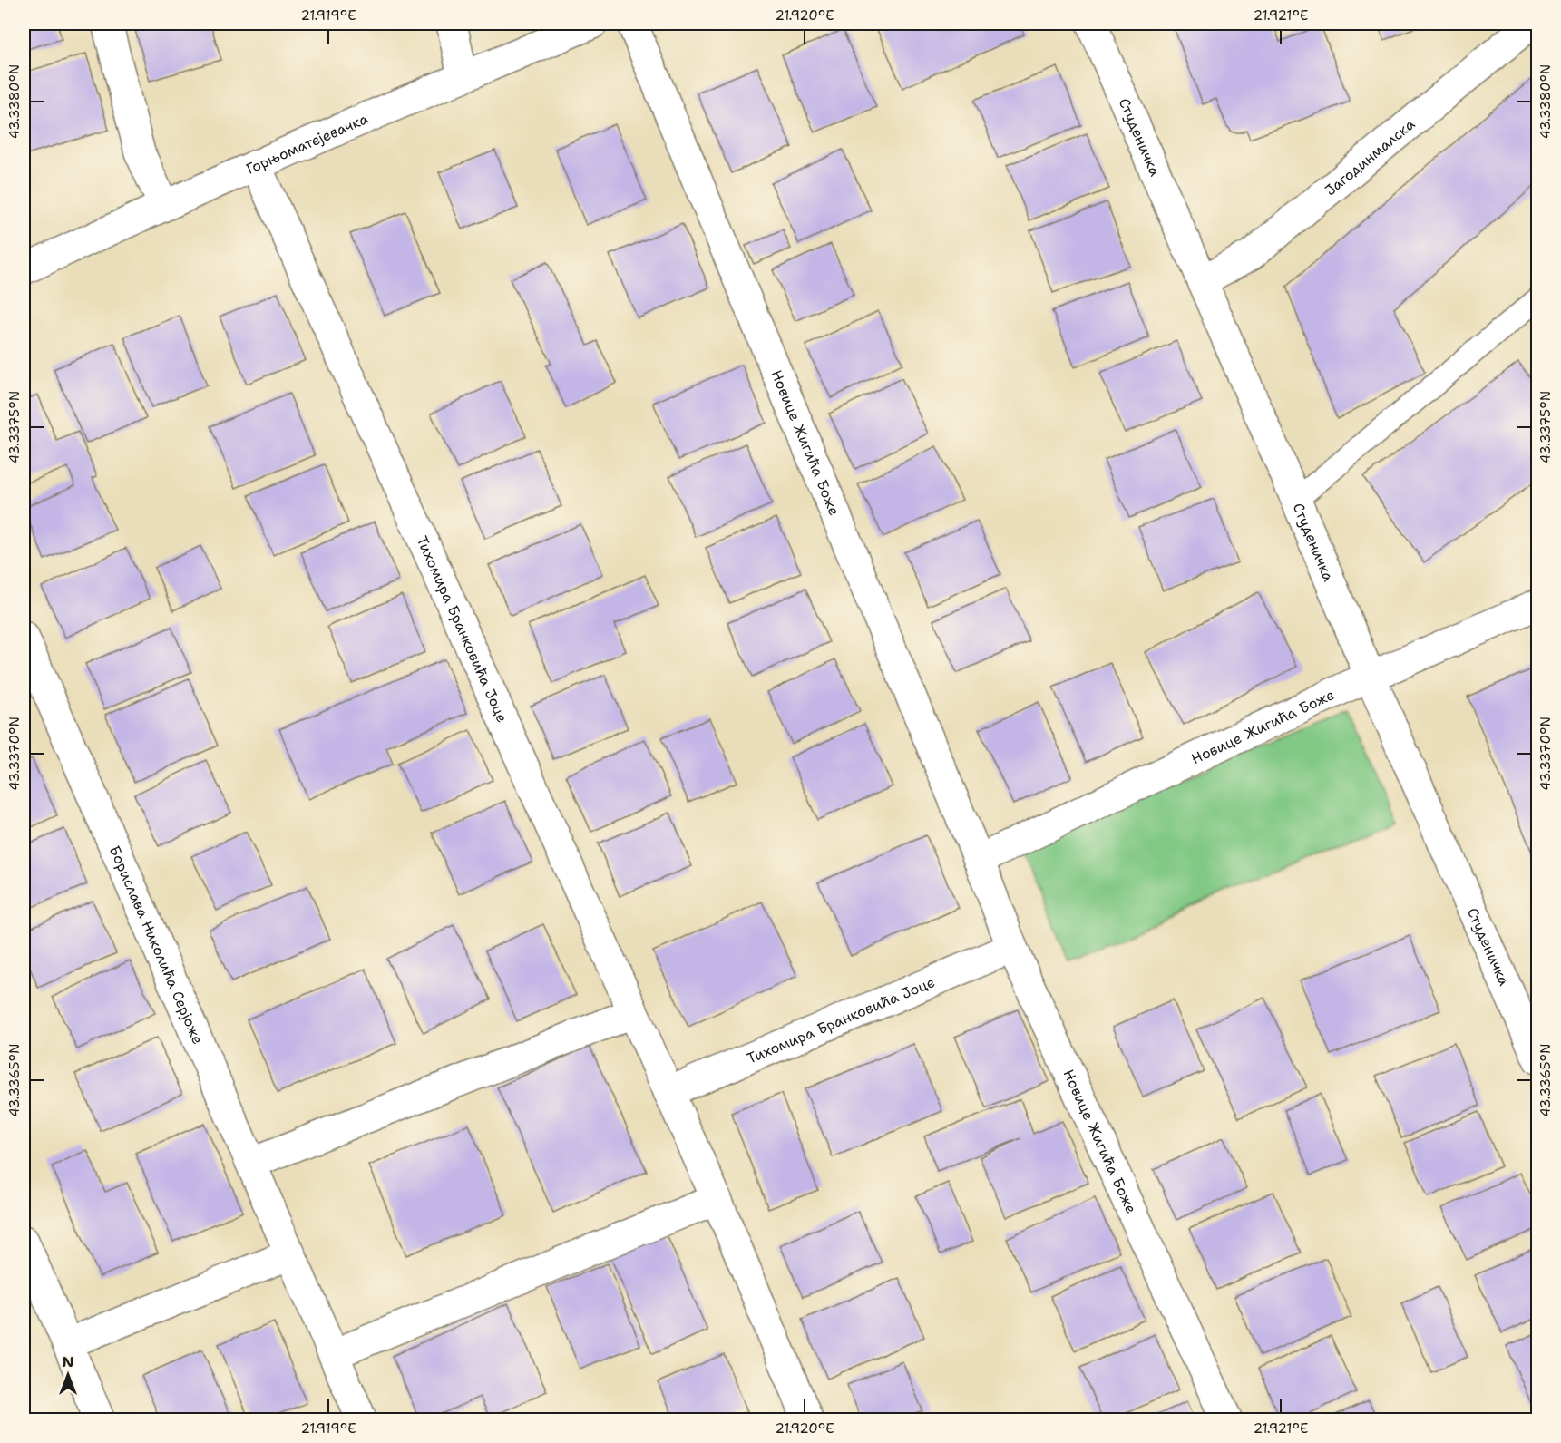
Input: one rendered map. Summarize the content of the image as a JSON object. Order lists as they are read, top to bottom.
{
  "streets": {
    "street": [
      "Студеничка",
      "Горњоматејевачка",
      "Јагодинмалска",
      "Новице Жигића Боже",
      "Тихомира Бранковића Јоце",
      "Борислава Николића Серјоже"
    ]
  },
  "crossings": [
    ["Студеничка", "Јагодинмалска"],
    ["Студеничка", "Новице Жигића Боже"],
    ["Горњоматејевачка", "Тихомира Бранковића Јоце"],
    ["Новице Жигића Боже", "Тихомира Бранковића Јоце"]
  ],
  "north": "top",
  "coordinates": [
    "21.919°E",
    "21.920°E",
    "21.921°E",
    "43.3380°N",
    "43.3375°N",
    "43.3370°N",
    "43.3365°N"
  ]
}
